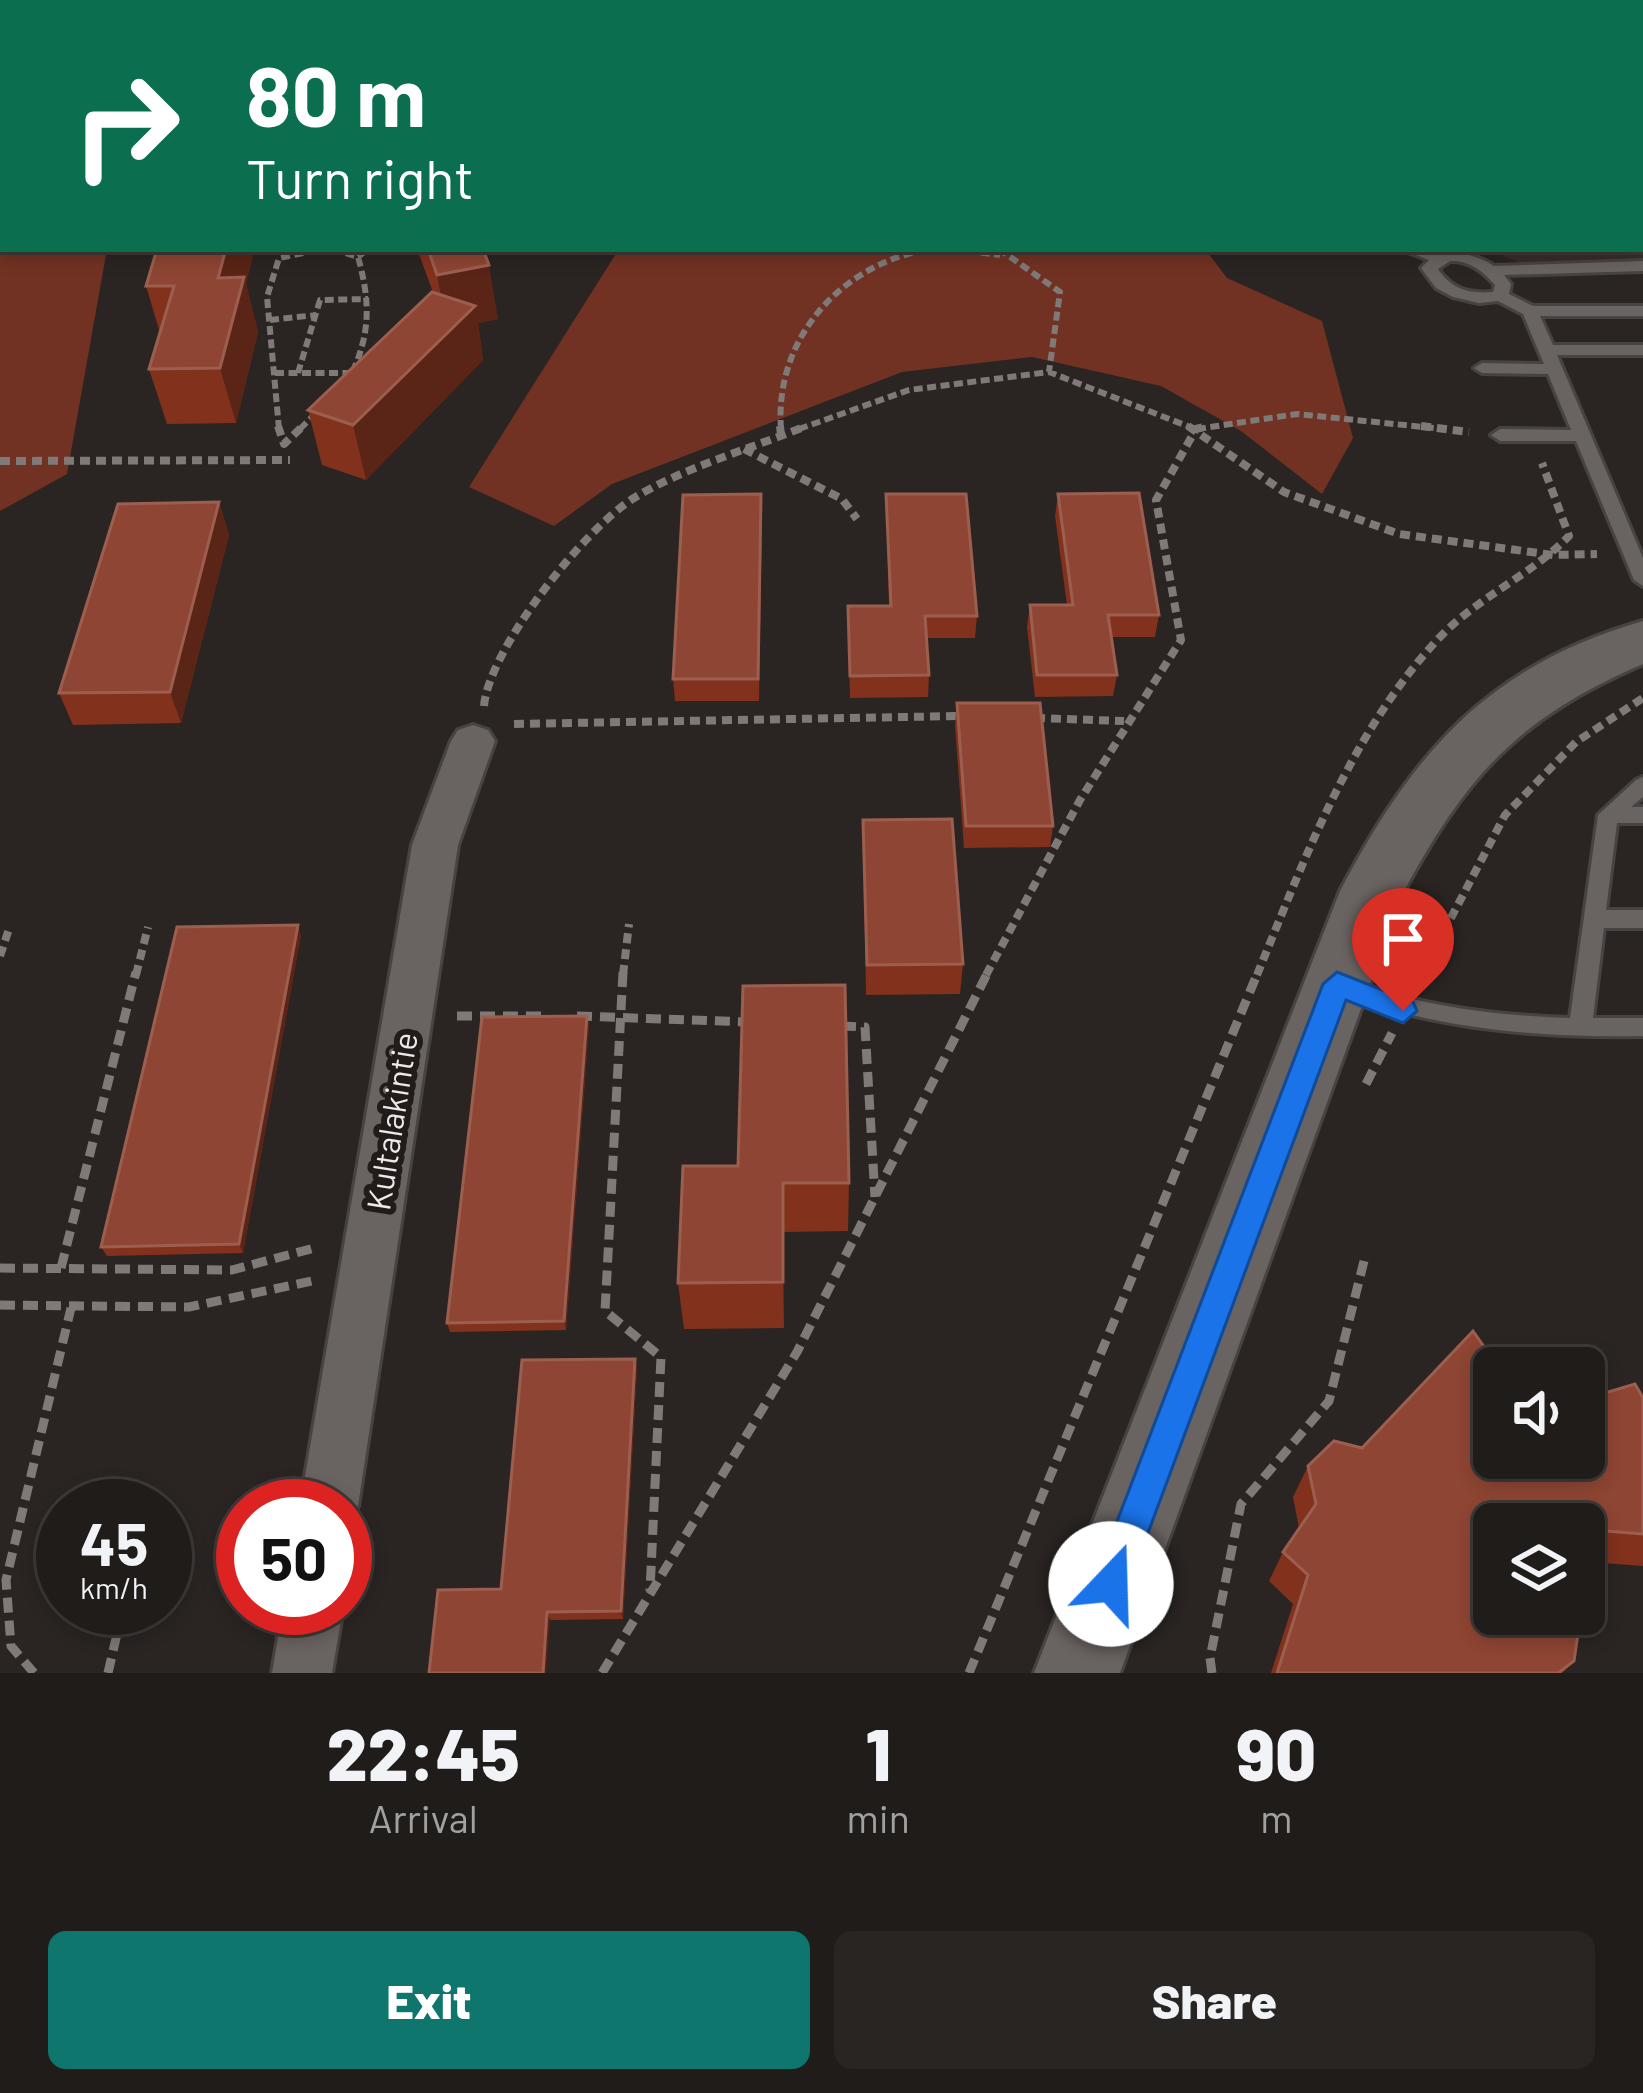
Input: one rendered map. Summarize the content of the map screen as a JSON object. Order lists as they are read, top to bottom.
{
  "streets": {
    "street": ["Kultalakintie"]
  },
  "page": {
    "turn": ["80 m", "Turn right"],
    "speed": "45 km/h",
    "limit": "50",
    "eta": [
      "22:45",
      "Arrival",
      "1",
      "min",
      "90",
      "m"
    ],
    "buttons": ["Exit", "Share"]
  }
}
